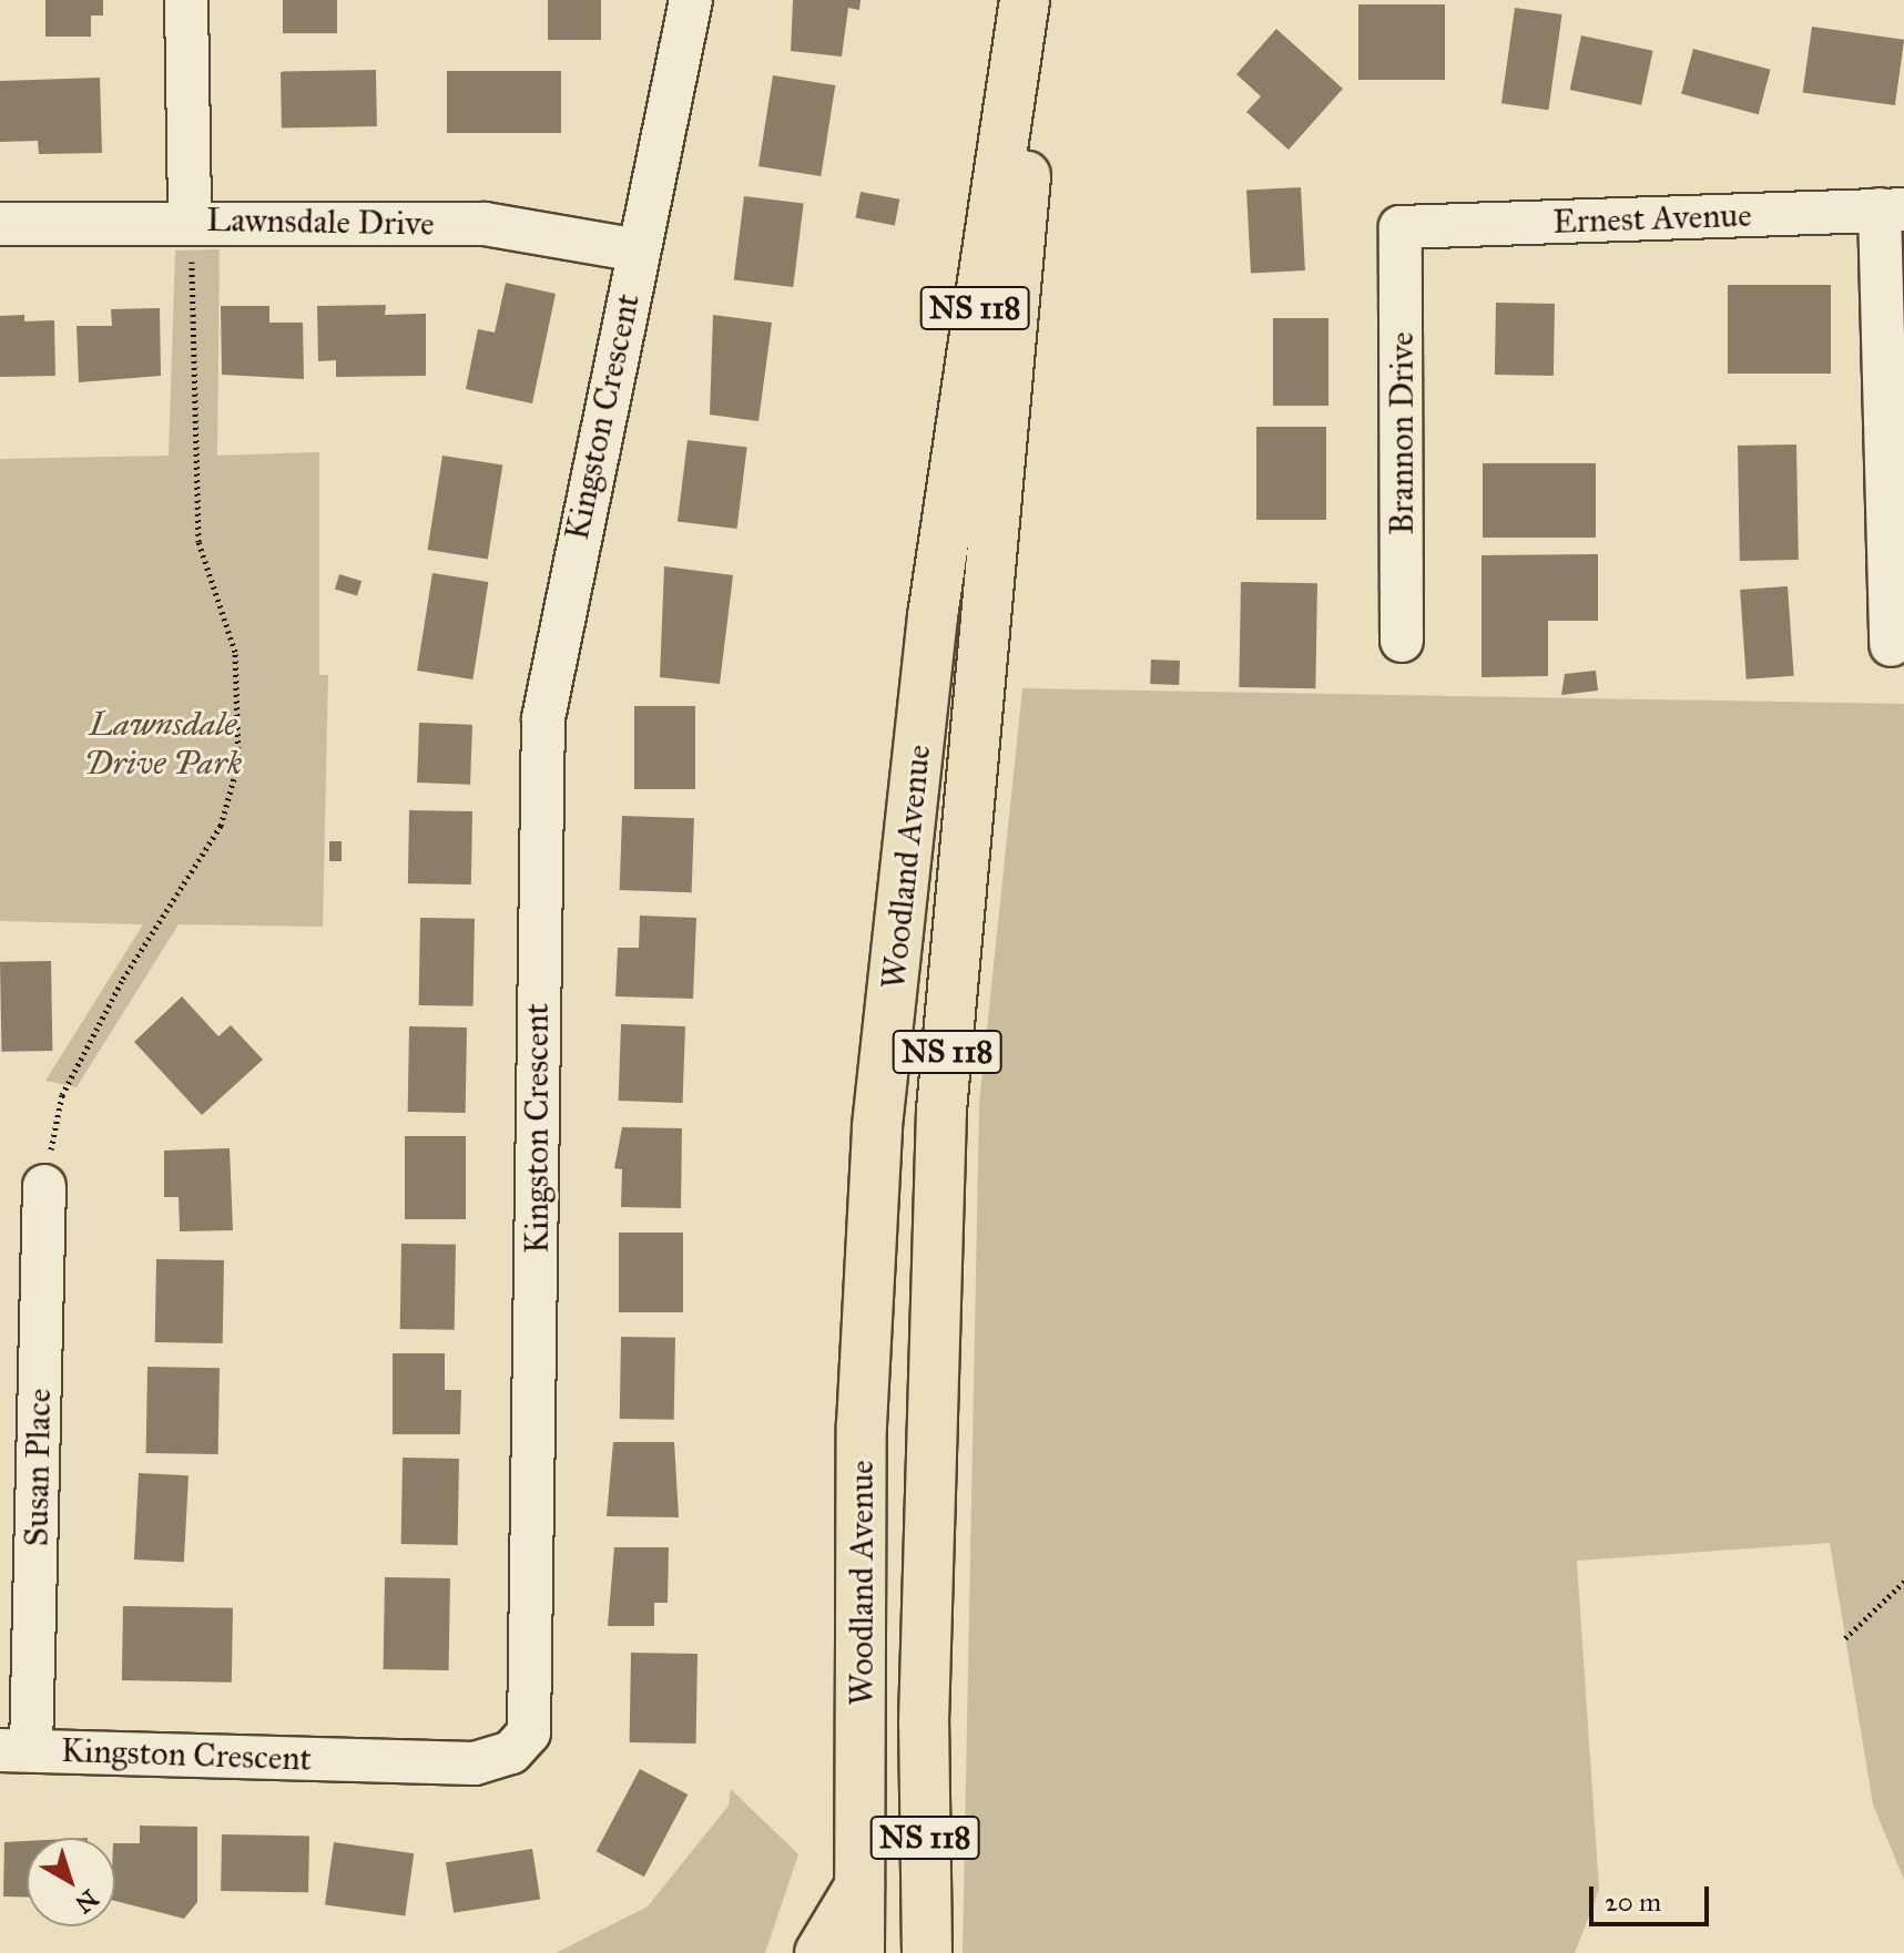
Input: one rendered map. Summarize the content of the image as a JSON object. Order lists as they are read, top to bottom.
{
  "streets": {
    "main road": ["NS 118", "Woodland Avenue"],
    "street": [
      "Ernest Avenue",
      "Lawnsdale Drive",
      "Kingston Crescent",
      "Brannon Drive",
      "Susan Place"
    ]
  },
  "crossings": [
    ["Ernest Avenue", "Brannon Drive"],
    ["Lawnsdale Drive", "Kingston Crescent"],
    ["Kingston Crescent", "Susan Place"]
  ],
  "parks": ["Lawnsdale Drive Park"],
  "scale_bar": "20 m",
  "north": "bottom right"
}
